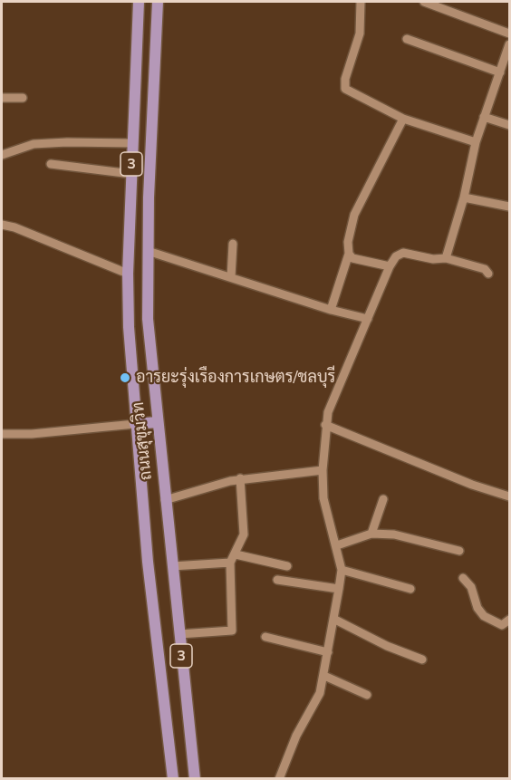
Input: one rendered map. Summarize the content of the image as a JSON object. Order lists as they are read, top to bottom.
{
  "streets": {
    "main road": ["3", "ถนนสุขุมวิท"]
  },
  "places": ["อารยะรุ่งเรืองการเกษตร/ชลบุรี"]
}
